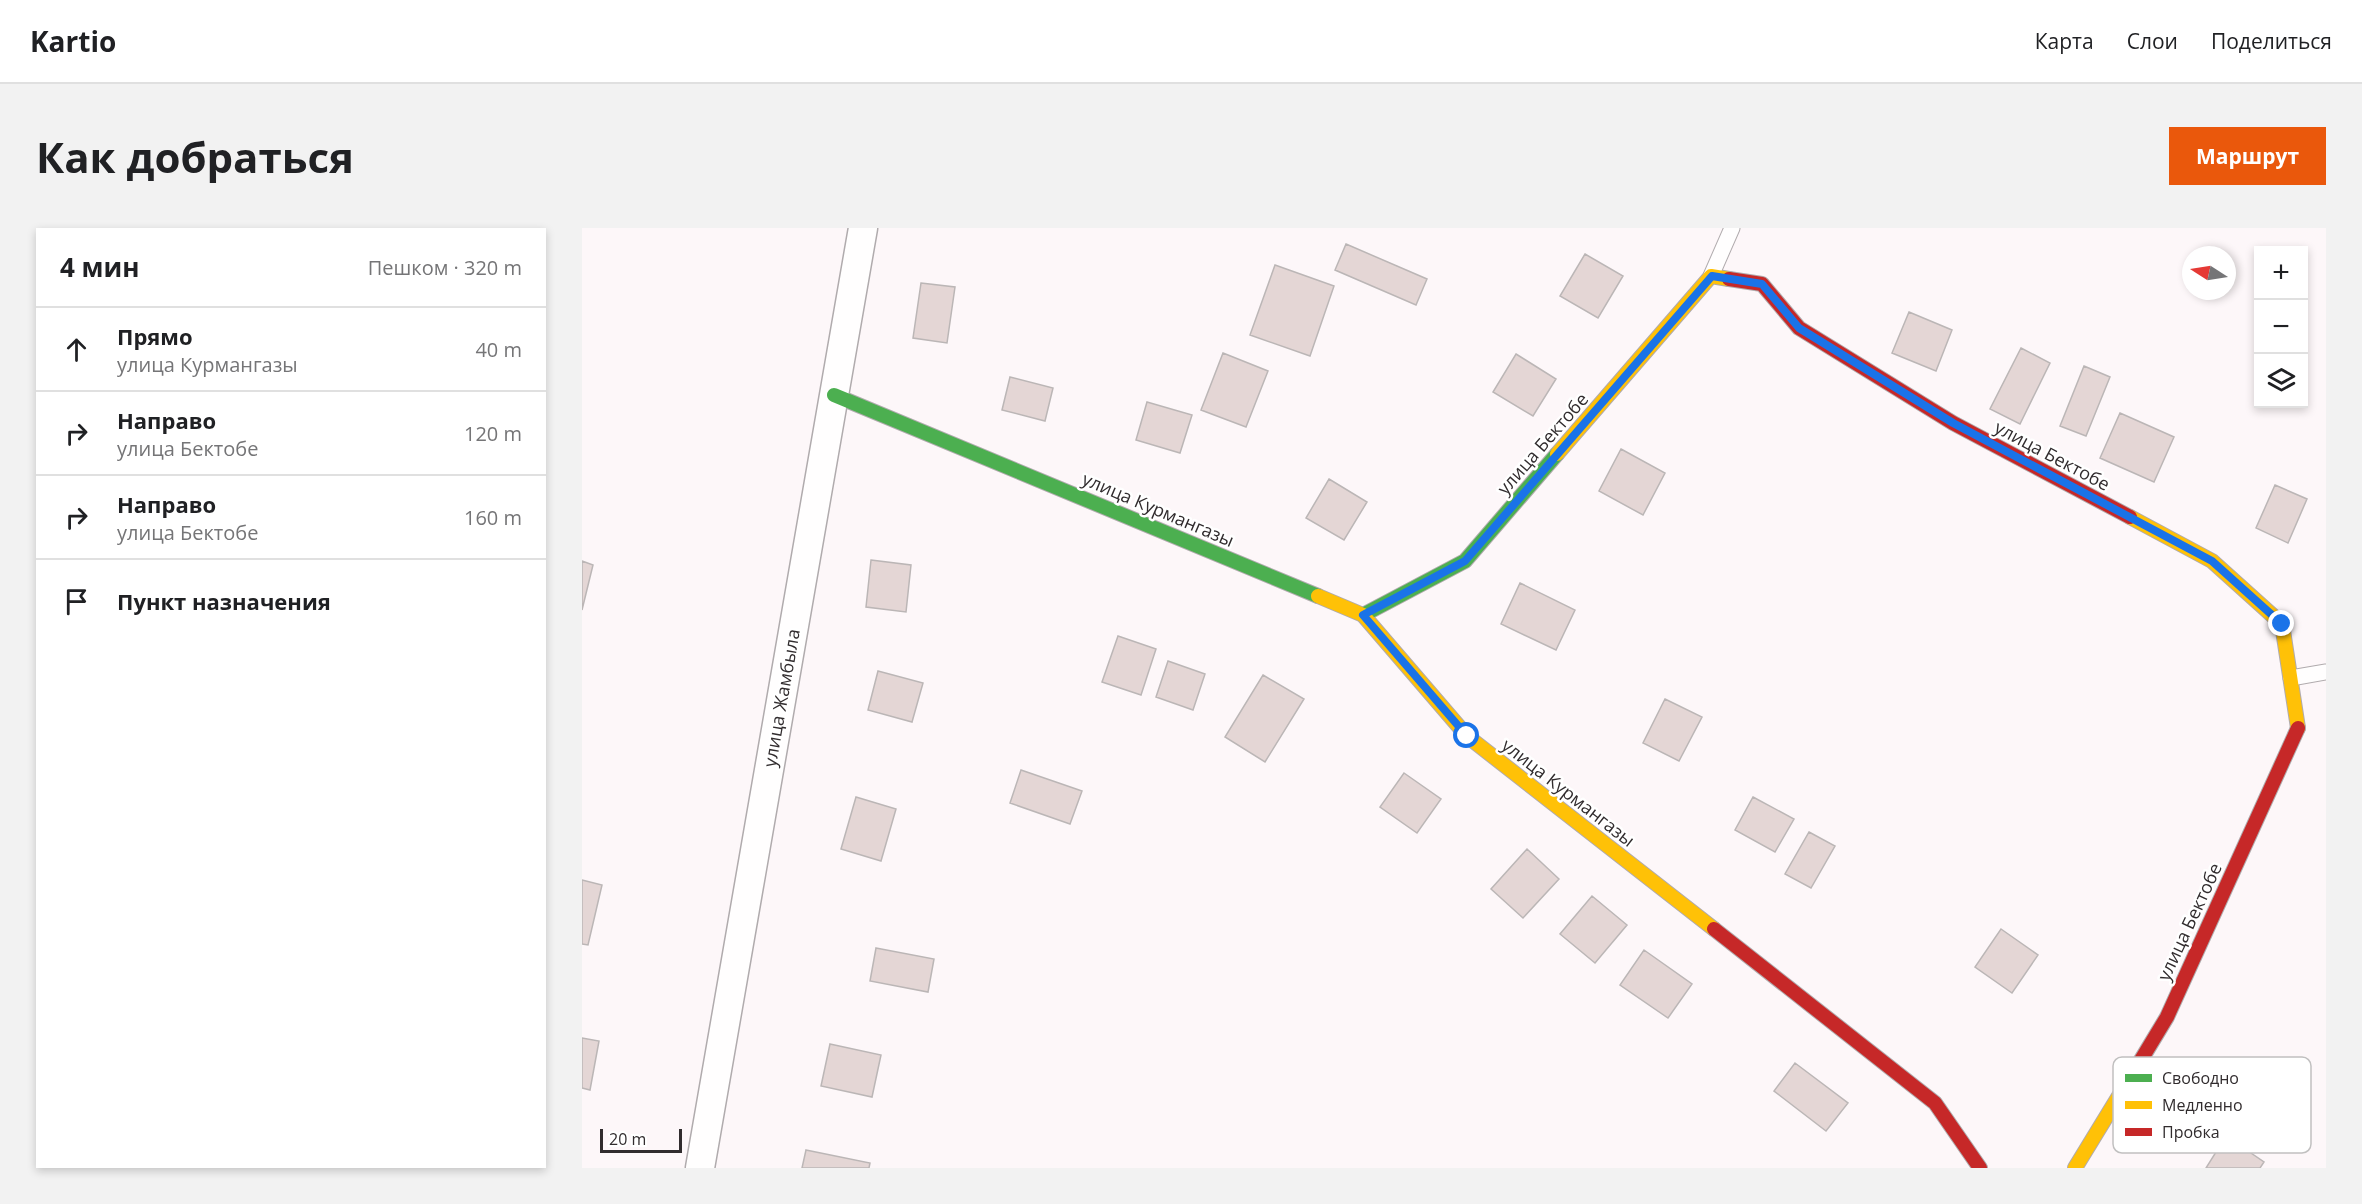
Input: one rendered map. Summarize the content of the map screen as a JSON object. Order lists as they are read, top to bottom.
{
  "streets": {
    "street": ["улица Бектобе", "улица Курмангазы", "улица Жамбыла"]
  },
  "crossings": [
    ["улица Бектобе", "улица Курмангазы"],
    ["улица Курмангазы", "улица Жамбыла"]
  ],
  "legend": ["Свободно", "Медленно", "Пробка"],
  "scale_bar": "20 m",
  "north": "left",
  "page": {
    "header": "Kartio",
    "nav": ["Карта", "Слои", "Поделиться"],
    "buttons": "Маршрут",
    "title": "Как добраться",
    "heading": ["4 мин", "Пешком · 320 m"],
    "map_buttons": ["+", "−"],
    "list": [
      ["Прямо", "улица Курмангазы", "40 m"],
      ["Направо", "улица Бектобе", "120 m"],
      ["Направо", "улица Бектобе", "160 m"],
      "Пункт назначения"
    ],
    "scale": "20 m"
  }
}
